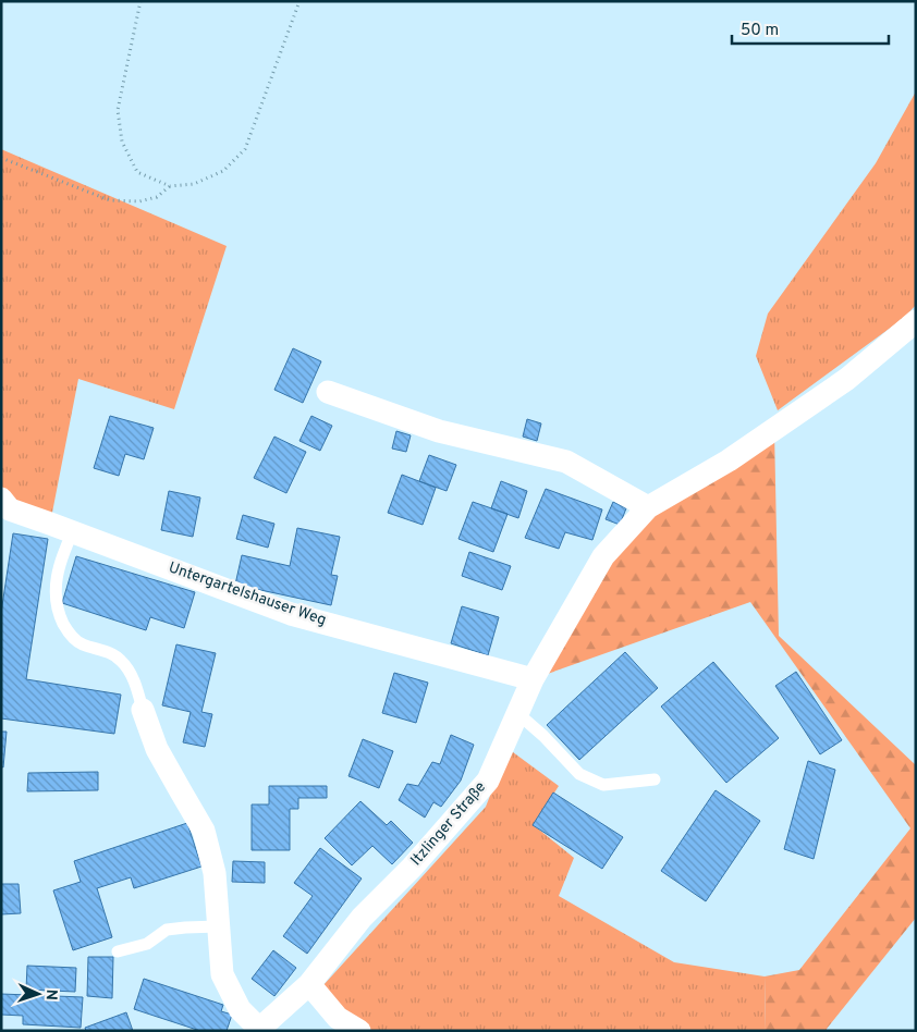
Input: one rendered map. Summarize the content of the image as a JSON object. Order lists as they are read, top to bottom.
{
  "streets": {
    "street": ["Untergartelshauser Weg", "Itzlinger Straße"]
  },
  "crossings": [
    ["Untergartelshauser Weg", "Itzlinger Straße"]
  ],
  "scale_bar": "50 m",
  "north": "right"
}
